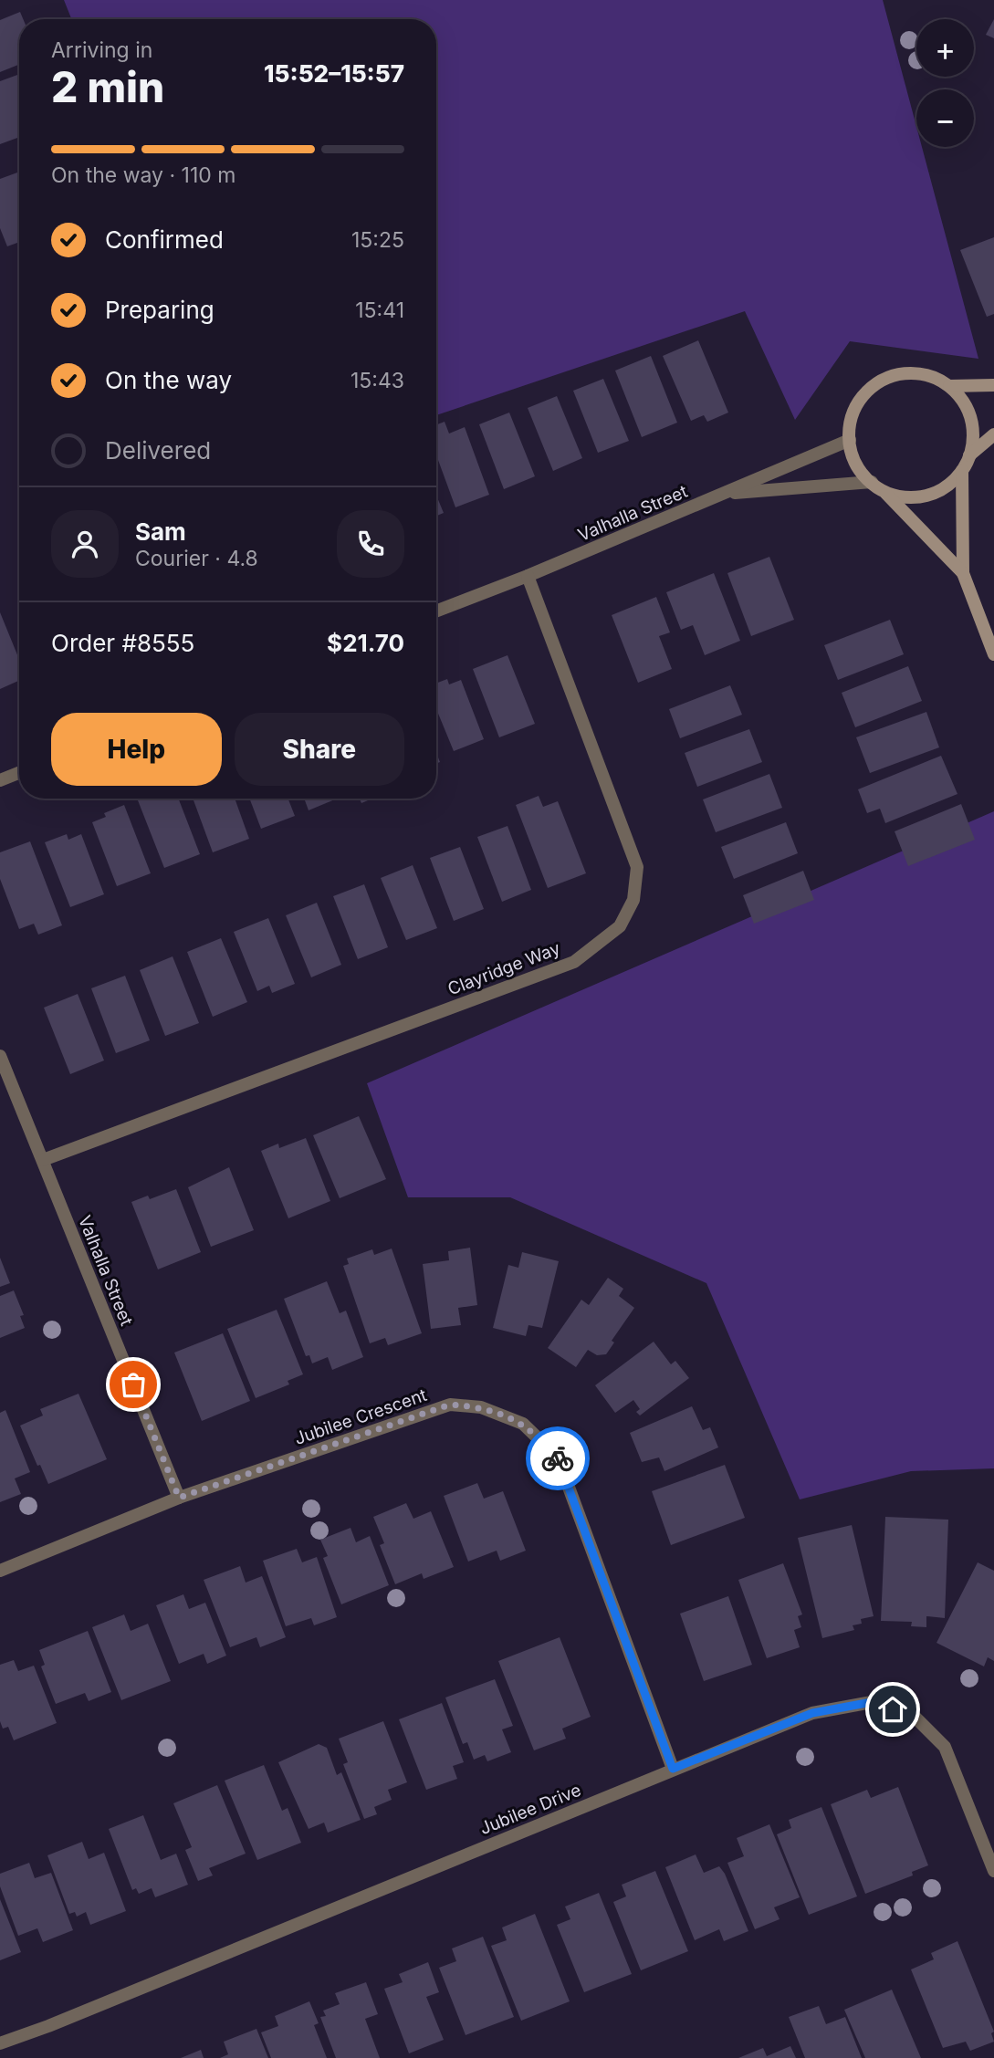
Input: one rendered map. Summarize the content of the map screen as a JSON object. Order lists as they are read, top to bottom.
{
  "streets": {
    "street": [
      "Valhalla Street",
      "Clayridge Way",
      "Jubilee Crescent",
      "Jubilee Drive"
    ]
  },
  "crossings": [
    ["Valhalla Street", "Clayridge Way"],
    ["Valhalla Street", "Jubilee Crescent"],
    ["Jubilee Crescent", "Jubilee Drive"]
  ],
  "page": {
    "map_buttons": ["+", "−"],
    "heading": ["2 min", "Arriving in", "15:52–15:57"],
    "panel": [
      "Sam",
      "Courier · 4.8",
      "Order #8555",
      "$21.70"
    ],
    "bar": "On the way · 110 m",
    "list": [
      ["Confirmed", "15:25"],
      ["Preparing", "15:41"],
      ["On the way", "15:43"],
      "Delivered"
    ],
    "buttons": ["Help", "Share"]
  }
}
